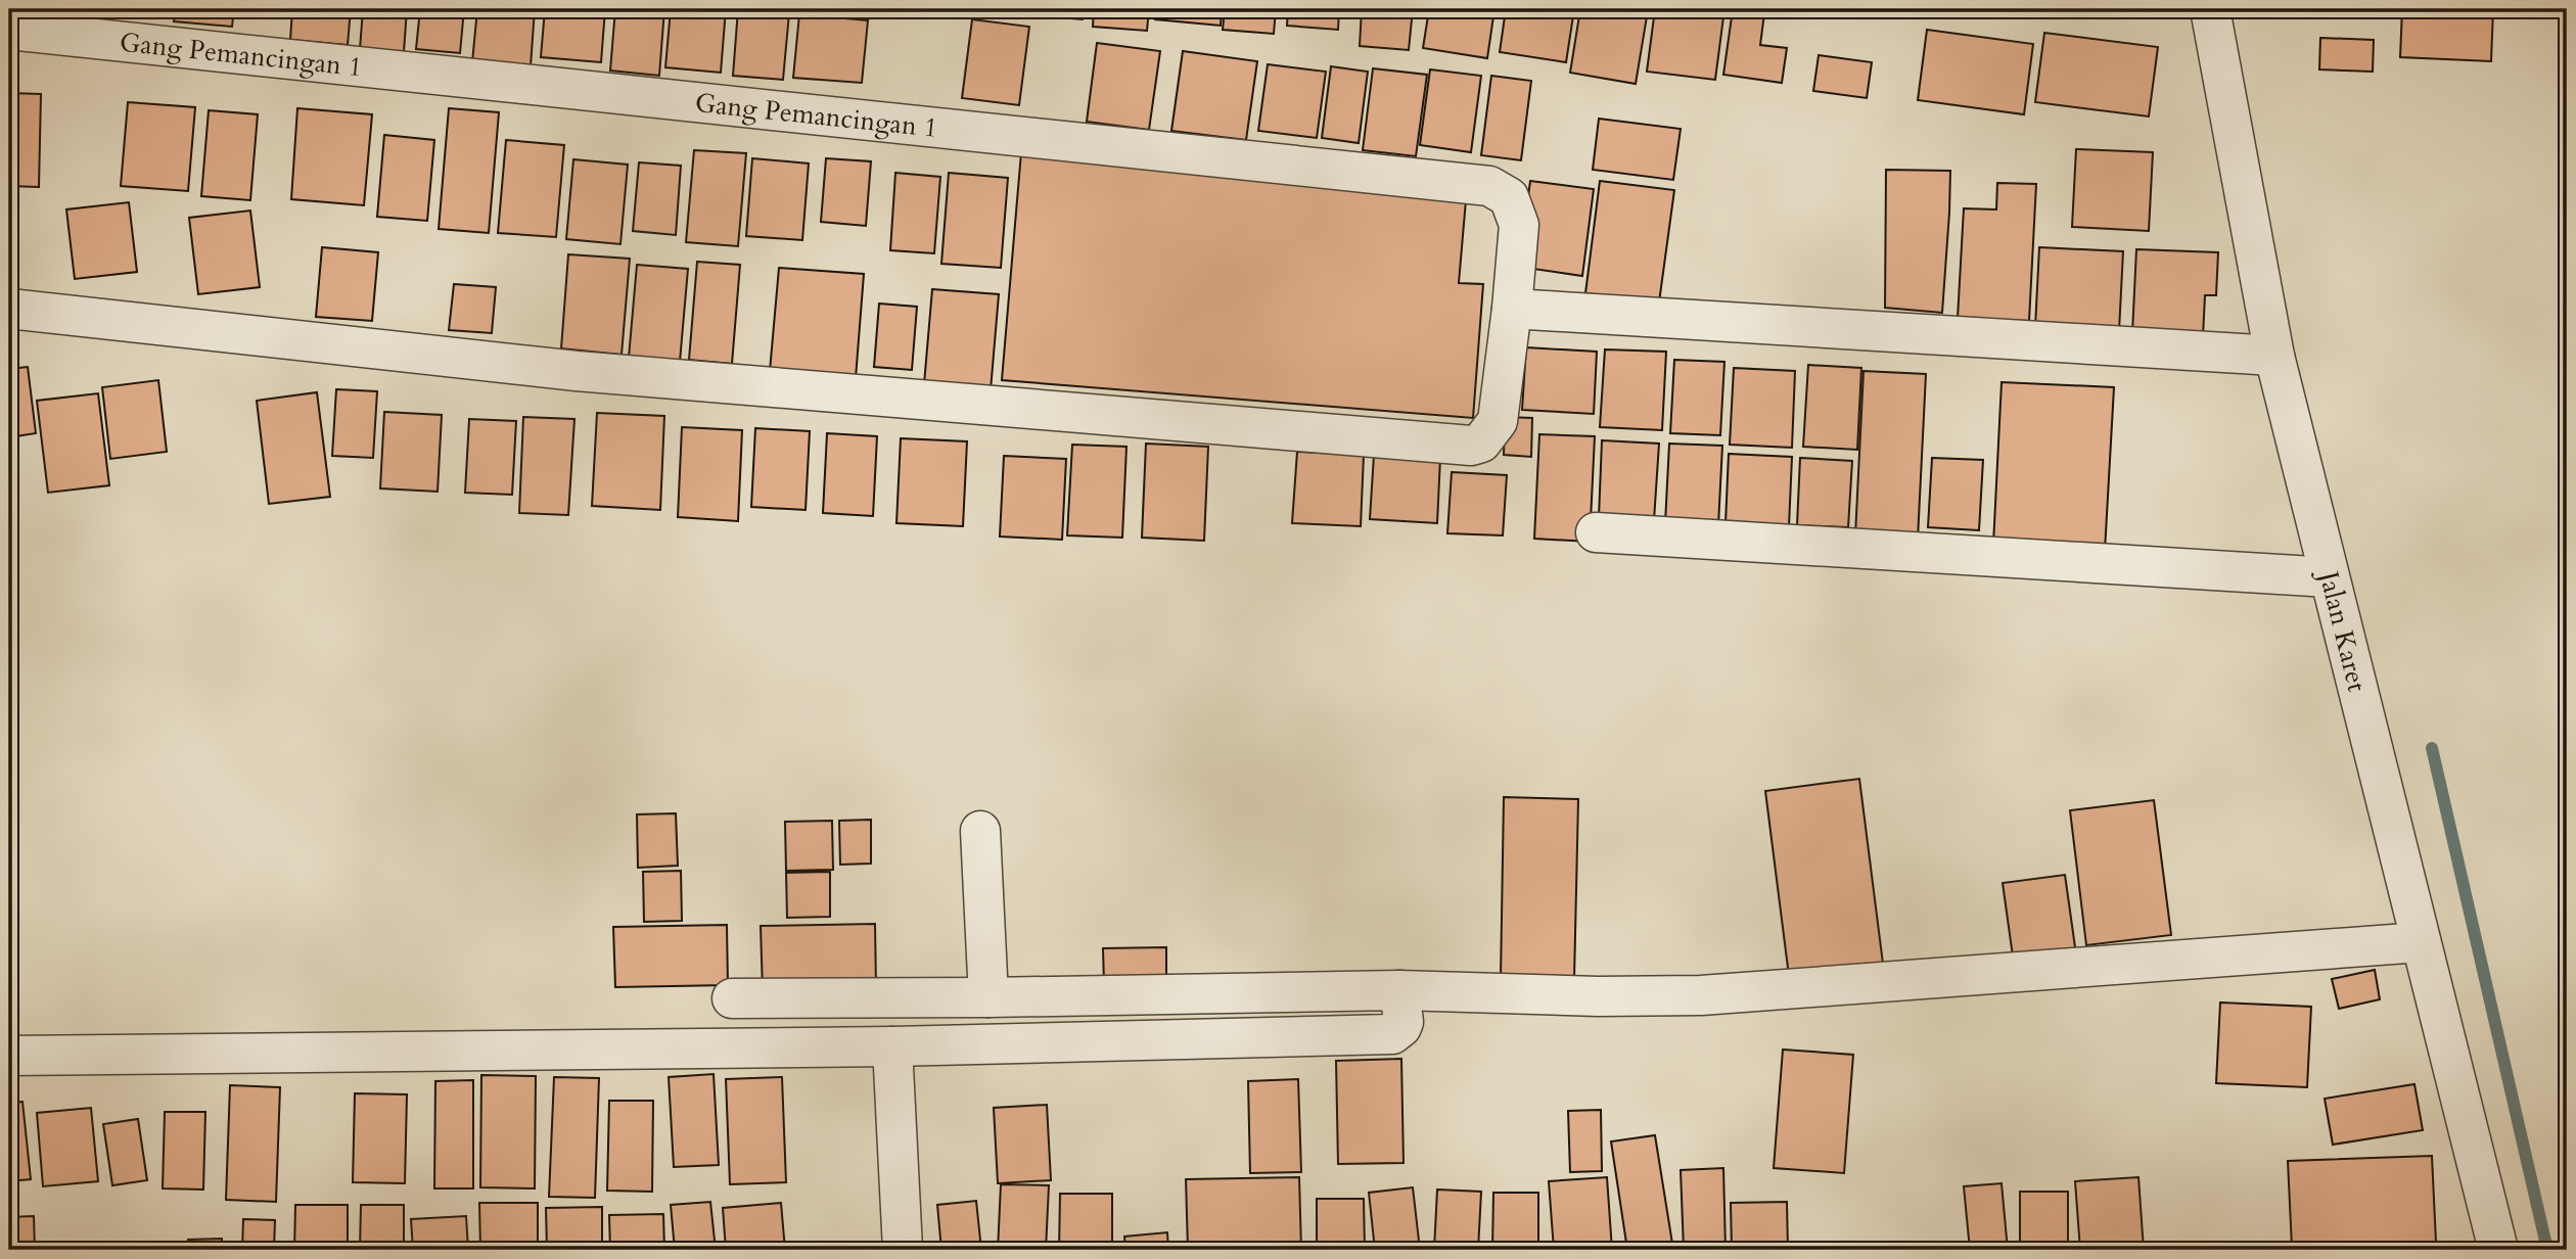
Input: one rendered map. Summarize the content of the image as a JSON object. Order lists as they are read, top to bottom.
{
  "streets": {
    "street": ["Gang Pemancingan 1", "Jalan Karet"]
  }
}
